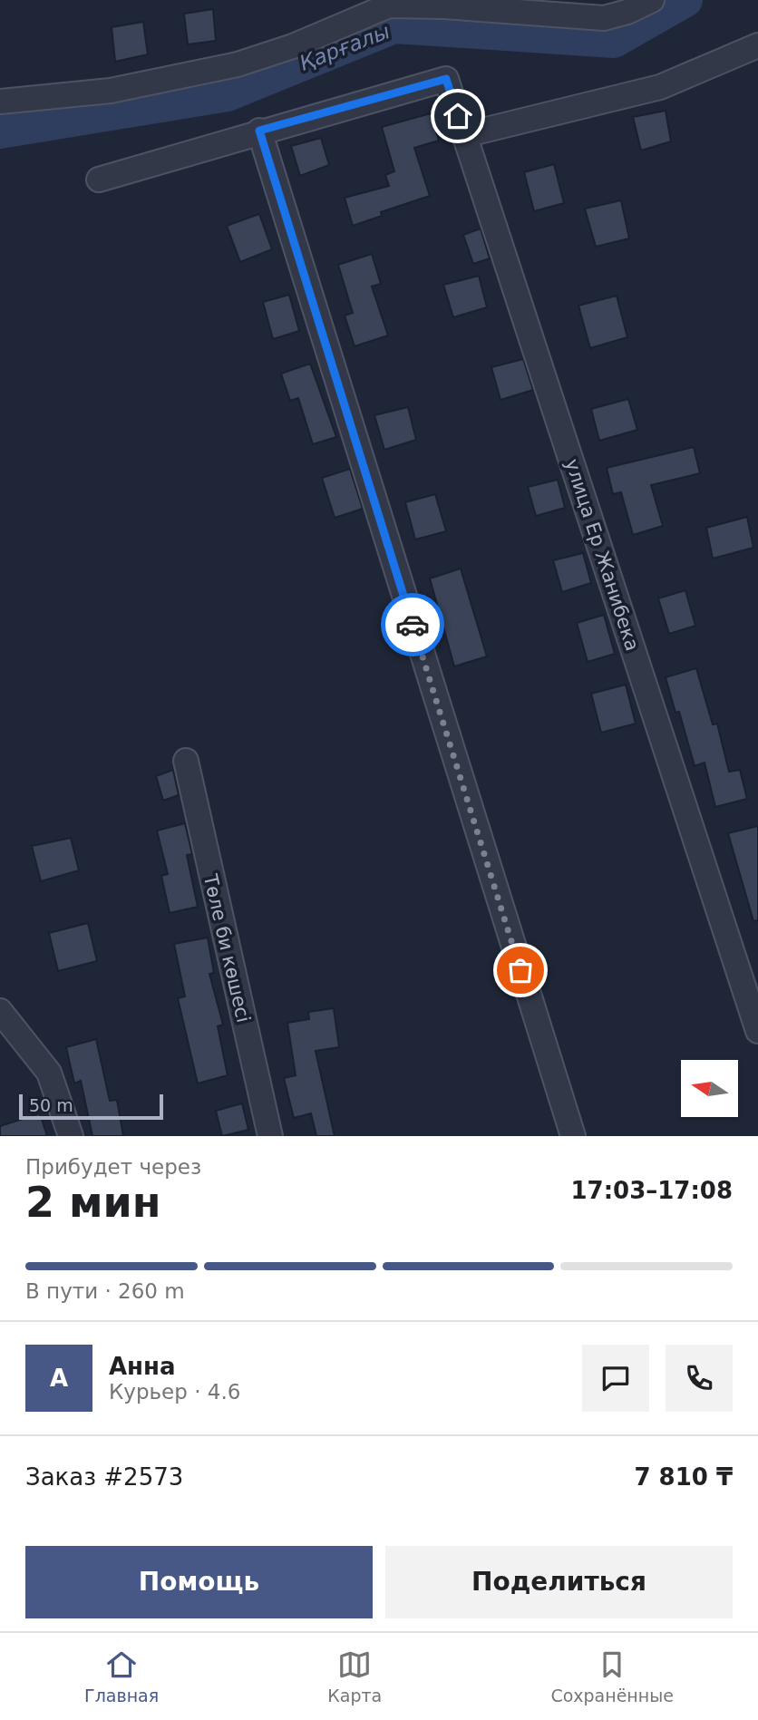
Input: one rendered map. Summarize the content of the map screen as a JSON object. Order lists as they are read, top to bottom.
{
  "streets": {
    "street": ["улица Ер Жанибека", "Төле би көшесі"]
  },
  "water": ["Қарғалы"],
  "scale_bar": "50 m",
  "north": "left",
  "page": {
    "scale": "50 m",
    "heading": ["2 мин", "Прибудет через", "17:03–17:08"],
    "panel": [
      "Анна",
      "Курьер · 4.6",
      "Заказ #2573",
      "7 810 ₸"
    ],
    "bar": "В пути · 260 m",
    "round": "А",
    "buttons": ["Помощь", "Поделиться"],
    "tabs": ["Главная", "Карта", "Сохранённые"]
  }
}
